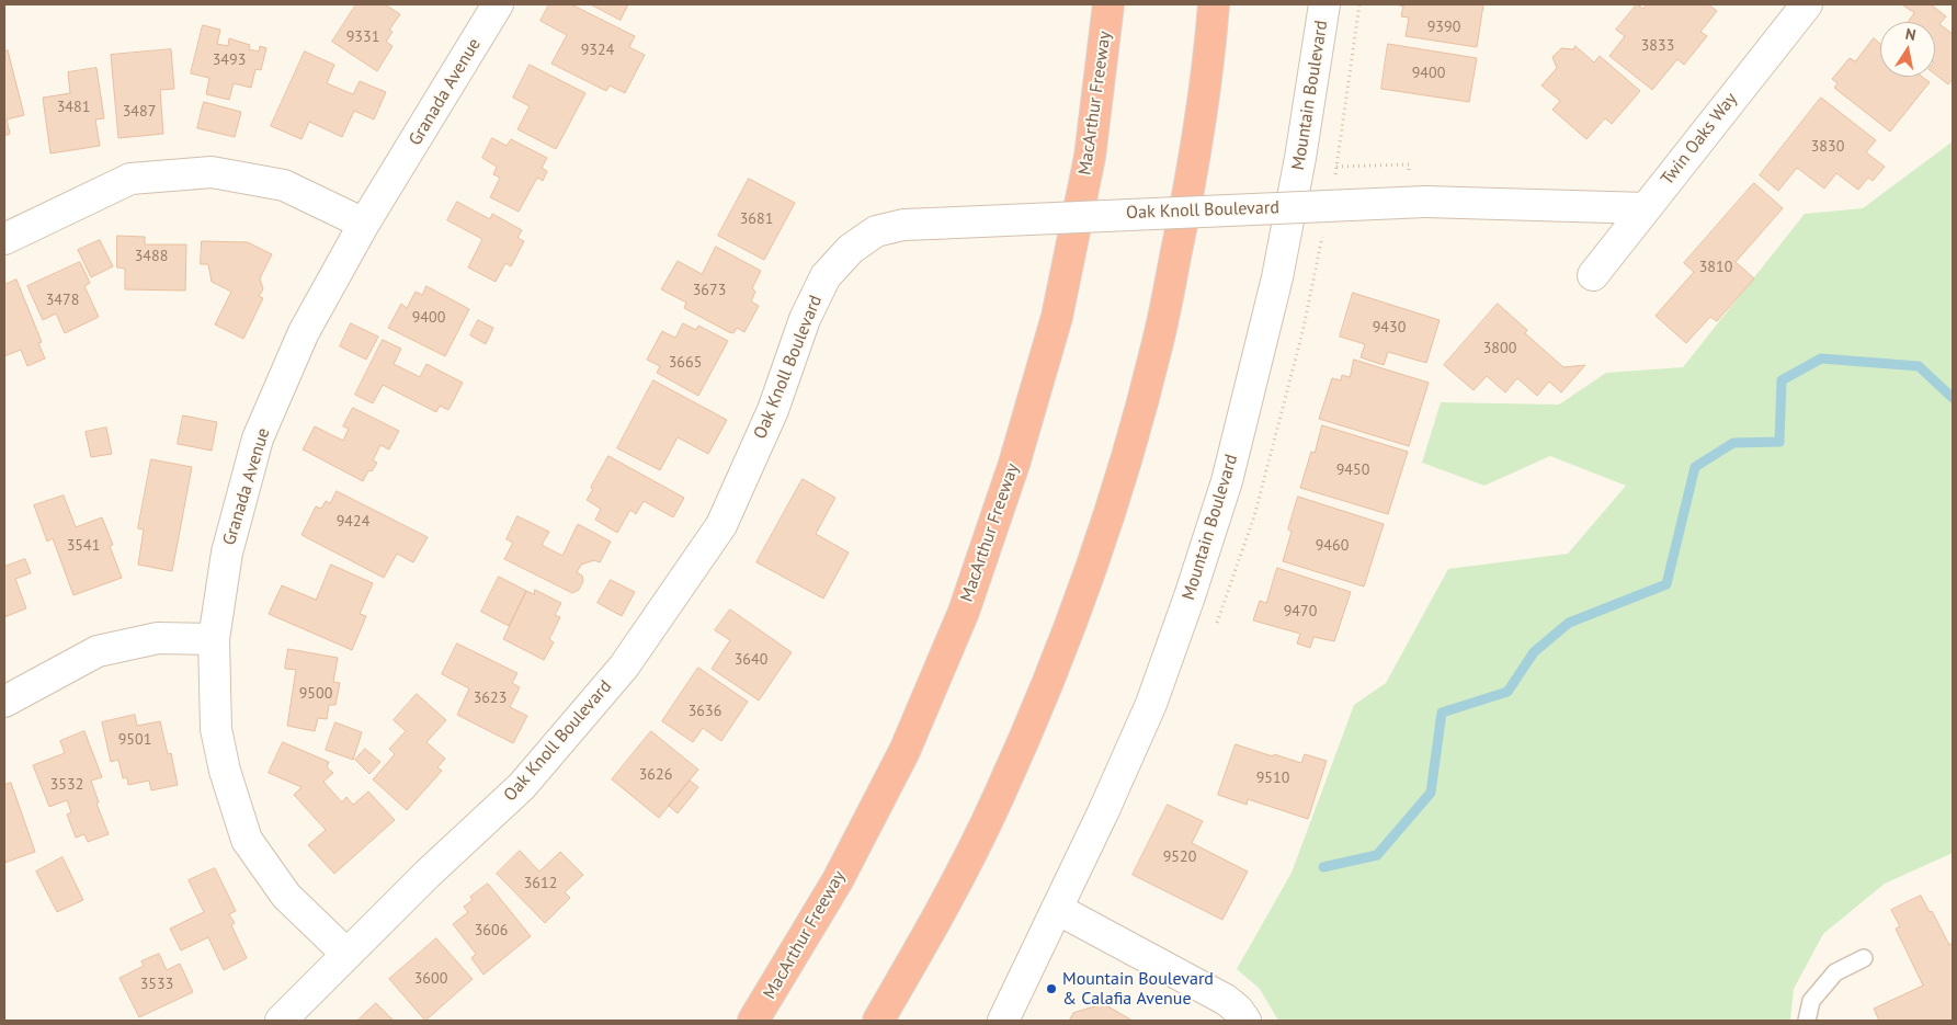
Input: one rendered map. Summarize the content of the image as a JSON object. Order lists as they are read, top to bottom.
{
  "streets": {
    "highway": ["MacArthur Freeway"],
    "street": [
      "Granada Avenue",
      "Mountain Boulevard",
      "Twin Oaks Way",
      "Oak Knoll Boulevard"
    ]
  },
  "crossings": [
    ["Granada Avenue", "Oak Knoll Boulevard"],
    ["Twin Oaks Way", "Oak Knoll Boulevard"]
  ],
  "places": ["Mountain Boulevard & Calafia Avenue"],
  "house_numbers": [
    "9390",
    "9331",
    "3833",
    "9324",
    "3493",
    "9400",
    "3481",
    "3487",
    "3830",
    "3681",
    "3488",
    "3810",
    "3673",
    "3478",
    "9400",
    "9430",
    "3800",
    "3665",
    "9450",
    "9424",
    "3541",
    "9460",
    "9470",
    "3640",
    "9500",
    "3623",
    "3636",
    "9501",
    "3626",
    "9510",
    "3532",
    "9520",
    "3612",
    "3606",
    "3600",
    "3533"
  ],
  "north": "top"
}
